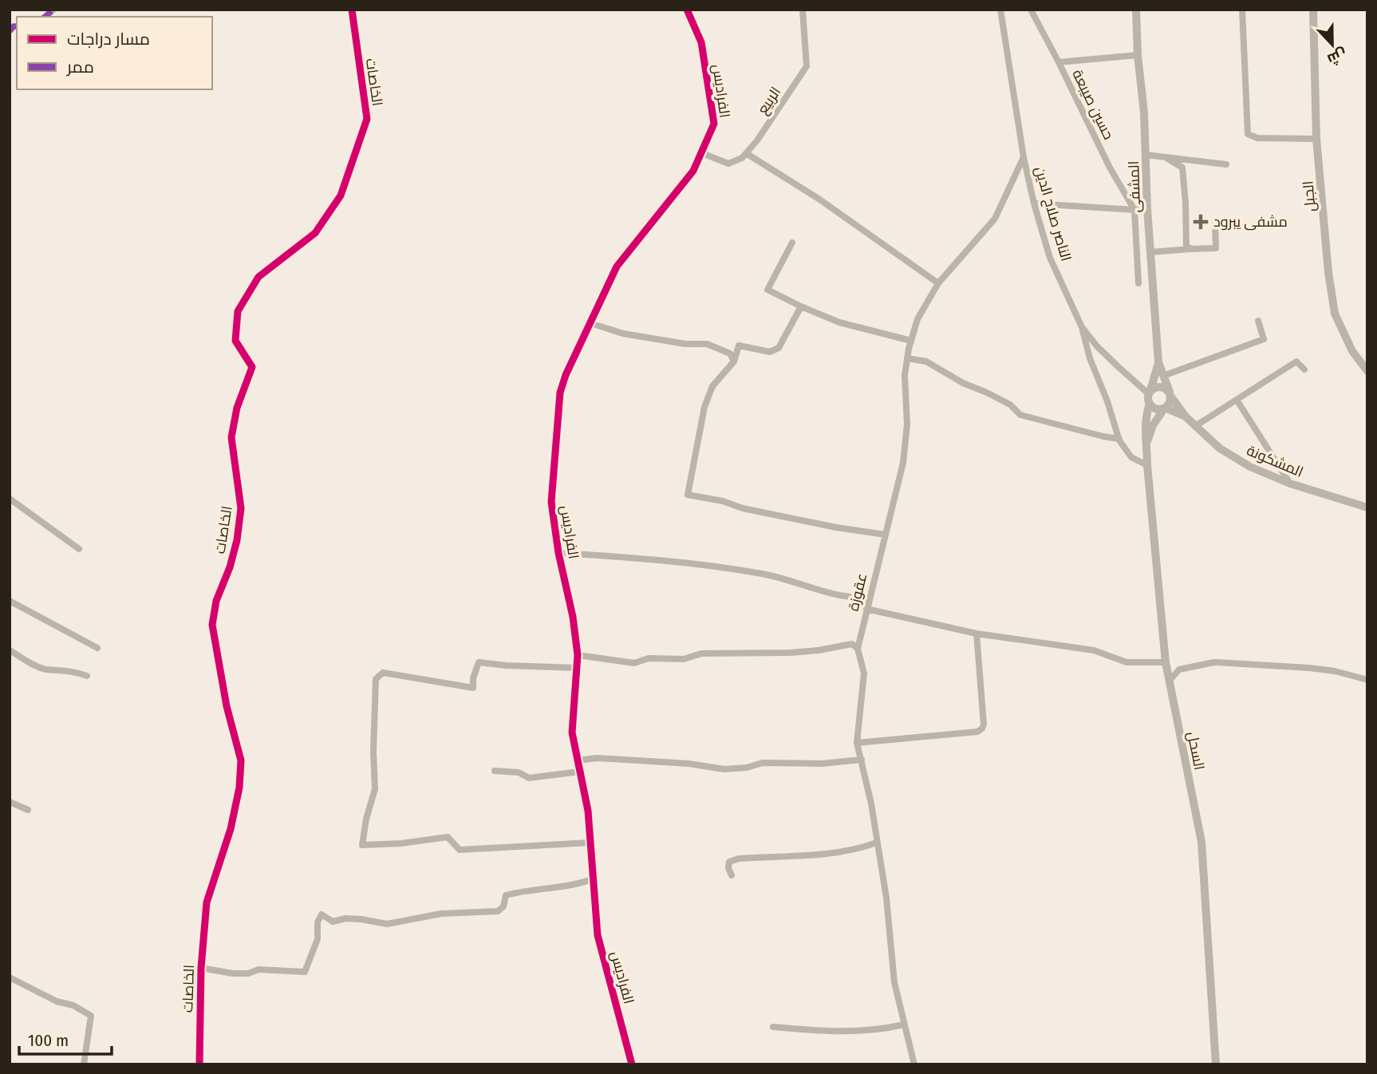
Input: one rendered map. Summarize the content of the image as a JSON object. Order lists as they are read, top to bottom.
{
  "streets": {
    "street": [
      "الخاصات",
      "الفراديس",
      "الربيع",
      "حسين صيبعة",
      "المشفى",
      "الجبل",
      "الناصر صلاح الدين",
      "المشكونة",
      "عقوزة",
      "السحل"
    ]
  },
  "crossings": [
    ["الناصر صلاح الدين", "عقوزة"],
    ["الناصر صلاح الدين", "السحل"]
  ],
  "places": {
    "health": ["مشفى يبرود"]
  },
  "legend": ["مسار دراجات", "ممر"],
  "scale_bar": "100 m",
  "north": "bottom"
}
